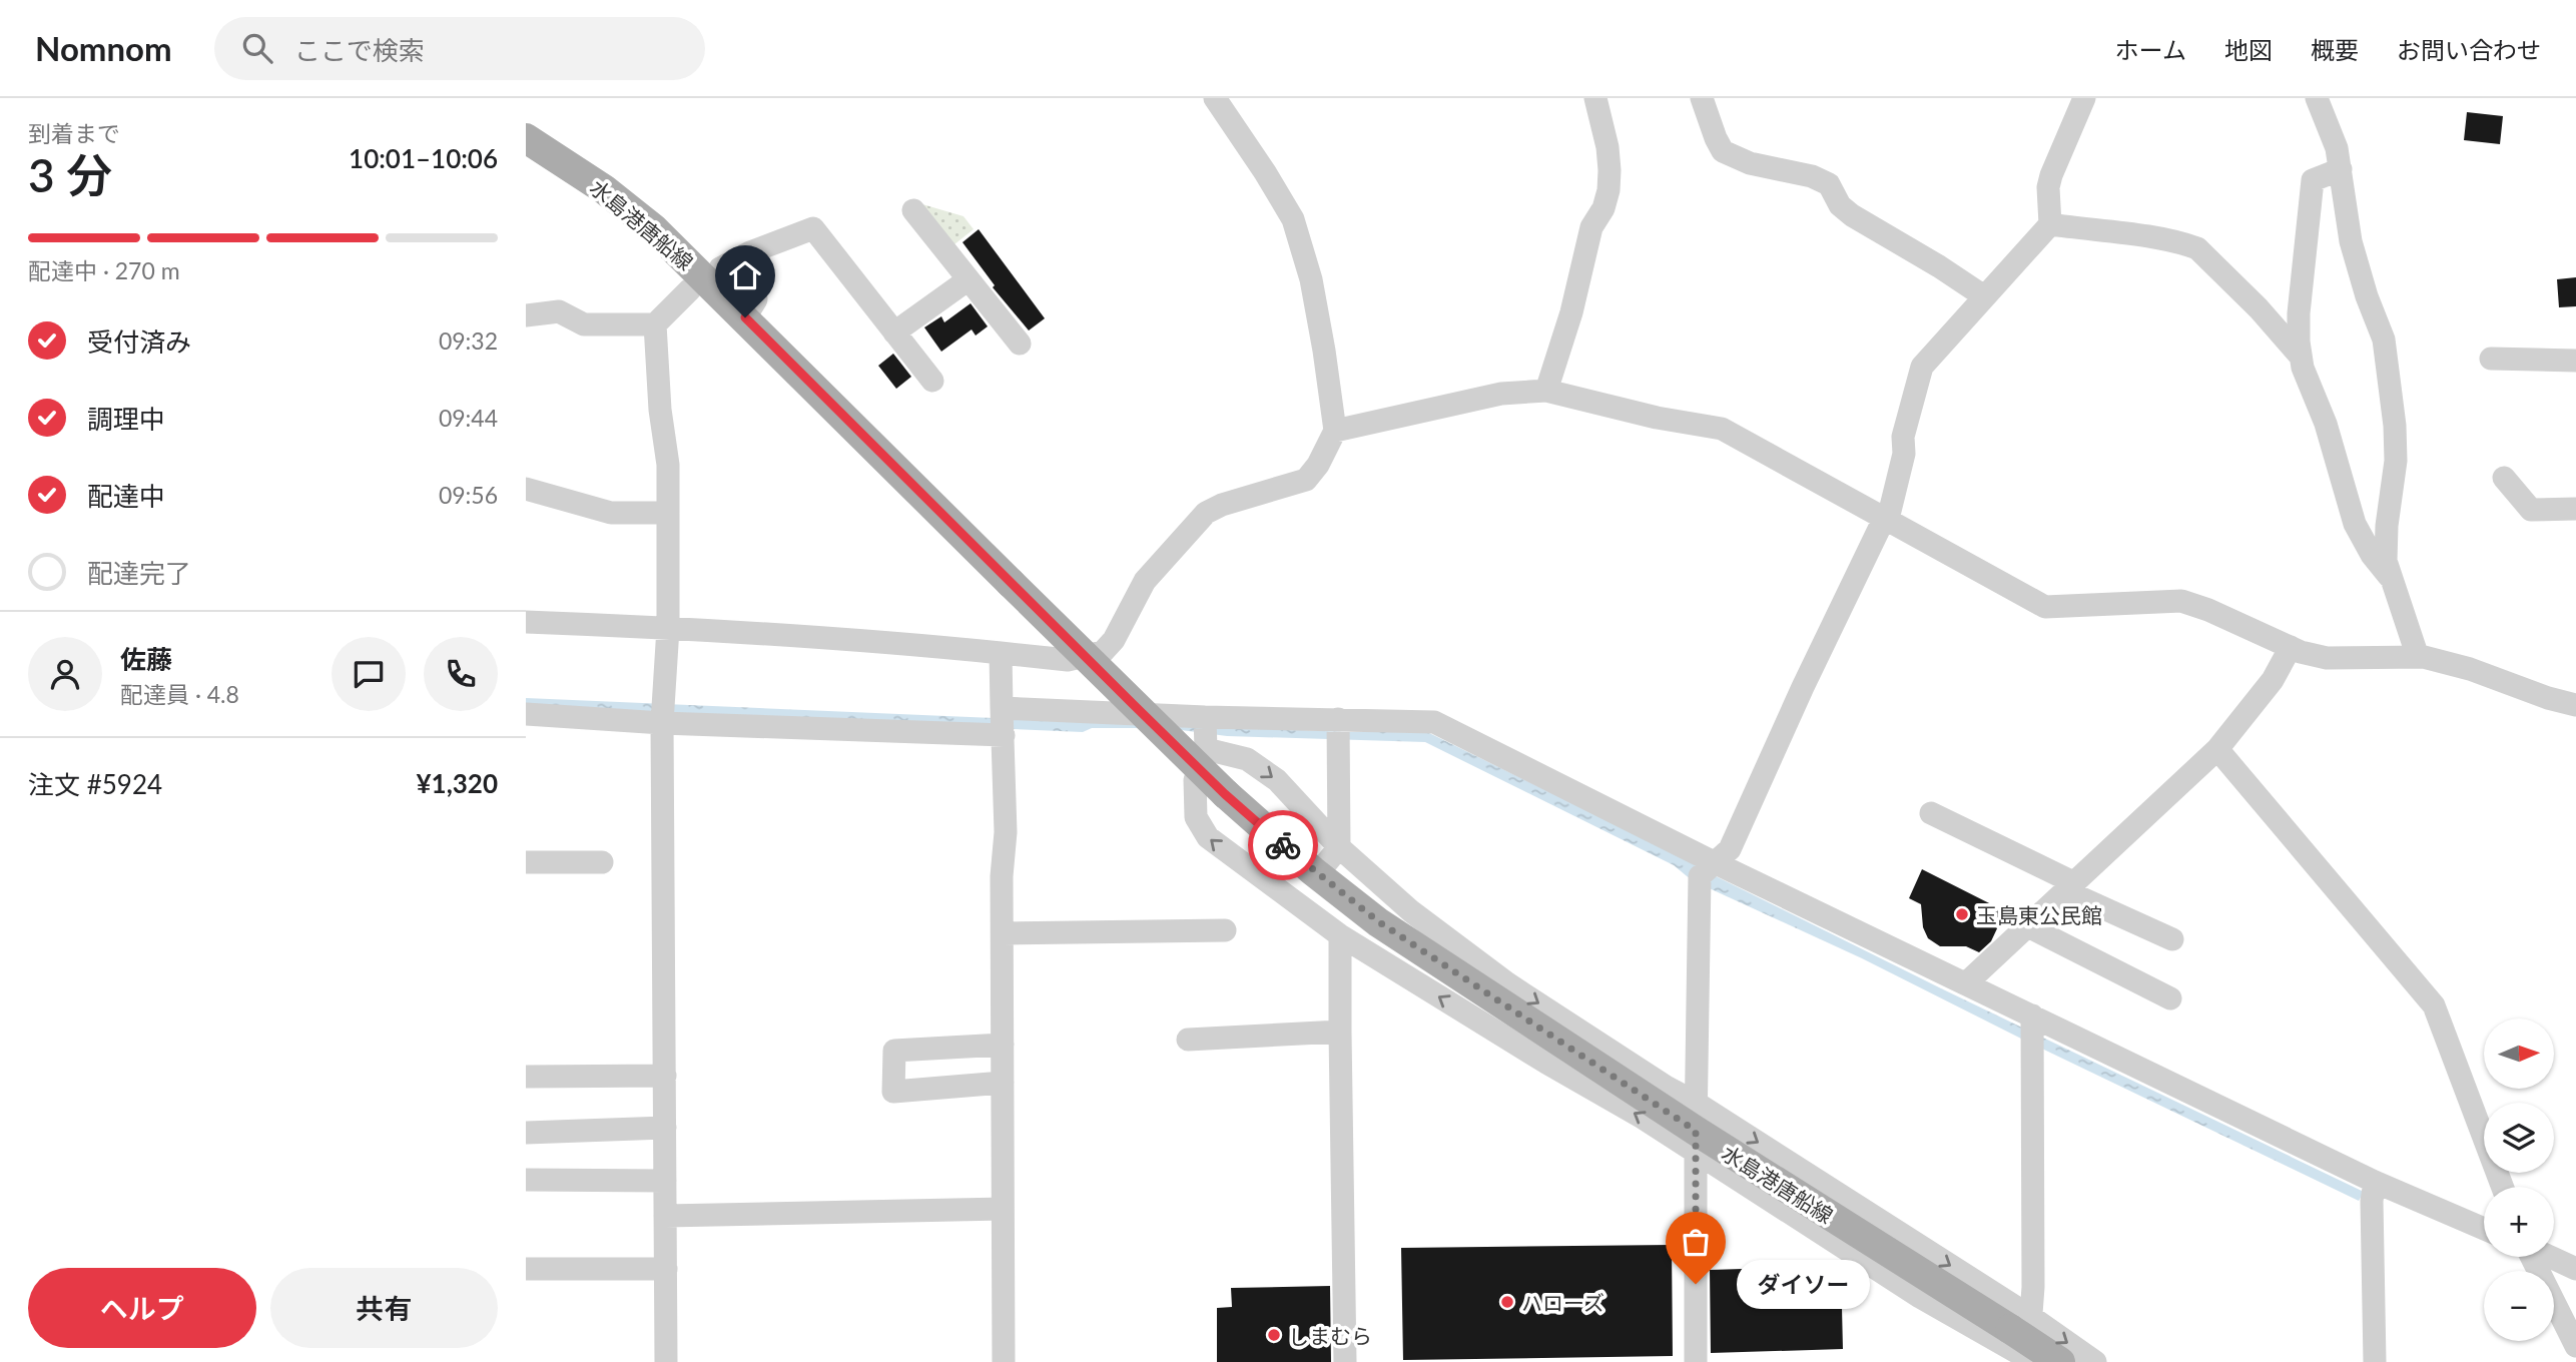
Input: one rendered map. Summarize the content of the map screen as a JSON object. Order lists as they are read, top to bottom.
{
  "streets": {
    "main road": ["水島港唐船線"]
  },
  "places": [
    "玉島東公民館",
    "ダイソー",
    "ハローズ",
    "しまむら"
  ],
  "north": "right",
  "page": {
    "header": "Nomnom",
    "search": "ここで検索",
    "nav": [
      "ホーム",
      "地図",
      "概要",
      "お問い合わせ"
    ],
    "heading": ["3 分", "到着まで", "10:01–10:06"],
    "panel": [
      "佐藤",
      "配達員 · 4.8",
      "注文 #5924",
      "¥1,320"
    ],
    "bar": "配達中 · 270 m",
    "list": [
      ["受付済み", "09:32"],
      ["調理中", "09:44"],
      ["配達中", "09:56"],
      "配達完了"
    ],
    "map_buttons": ["+", "−"],
    "buttons": ["ヘルプ", "共有"],
    "bubble": "ダイソー"
  }
}
